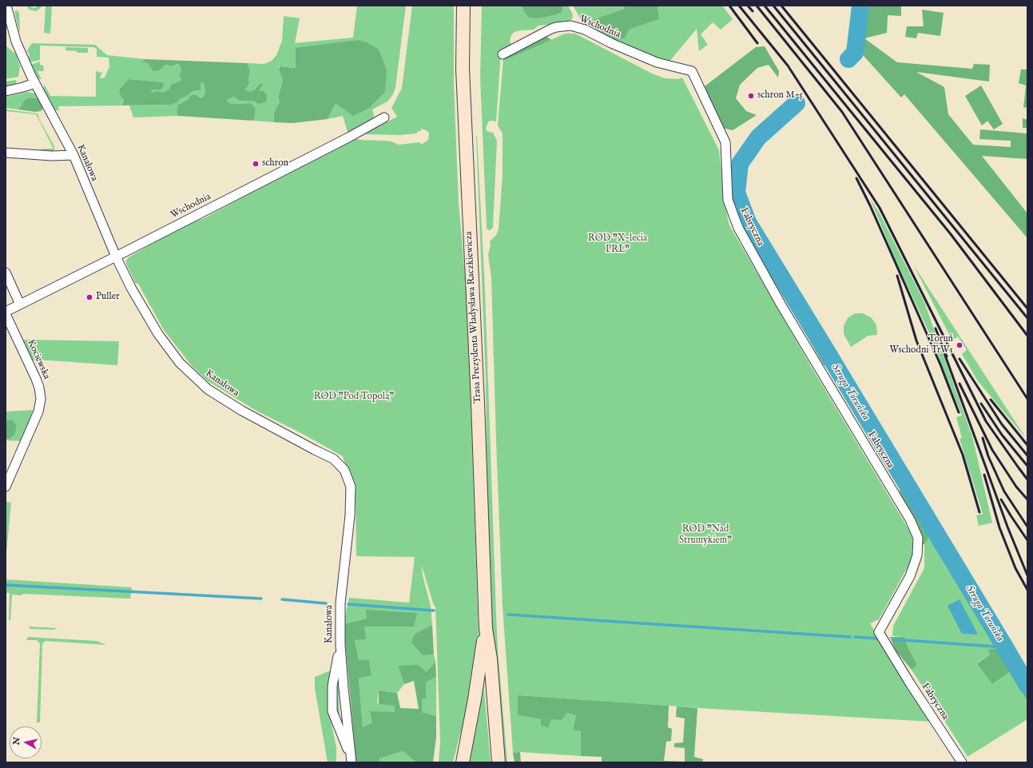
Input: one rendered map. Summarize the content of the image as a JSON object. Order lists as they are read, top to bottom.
{
  "streets": {
    "main road": ["Trasa Prezydenta Władysława Raczkiewicza"],
    "street": [
      "Wschodnia",
      "Kanałowa",
      "Fabryczna",
      "Kociewska"
    ]
  },
  "crossings": [
    ["Wschodnia", "Kanałowa"],
    ["Wschodnia", "Fabryczna"]
  ],
  "water": ["Struga Toruńska"],
  "parks": ["ROD \"X-lecia PRL\"", "ROD \"Pod Topolą\"", "ROD \"Nad Strumykiem\""],
  "places": [
    "schron M-5",
    "schron",
    "Puller",
    "Toruń Wschodni TrW1"
  ],
  "north": "left"
}
